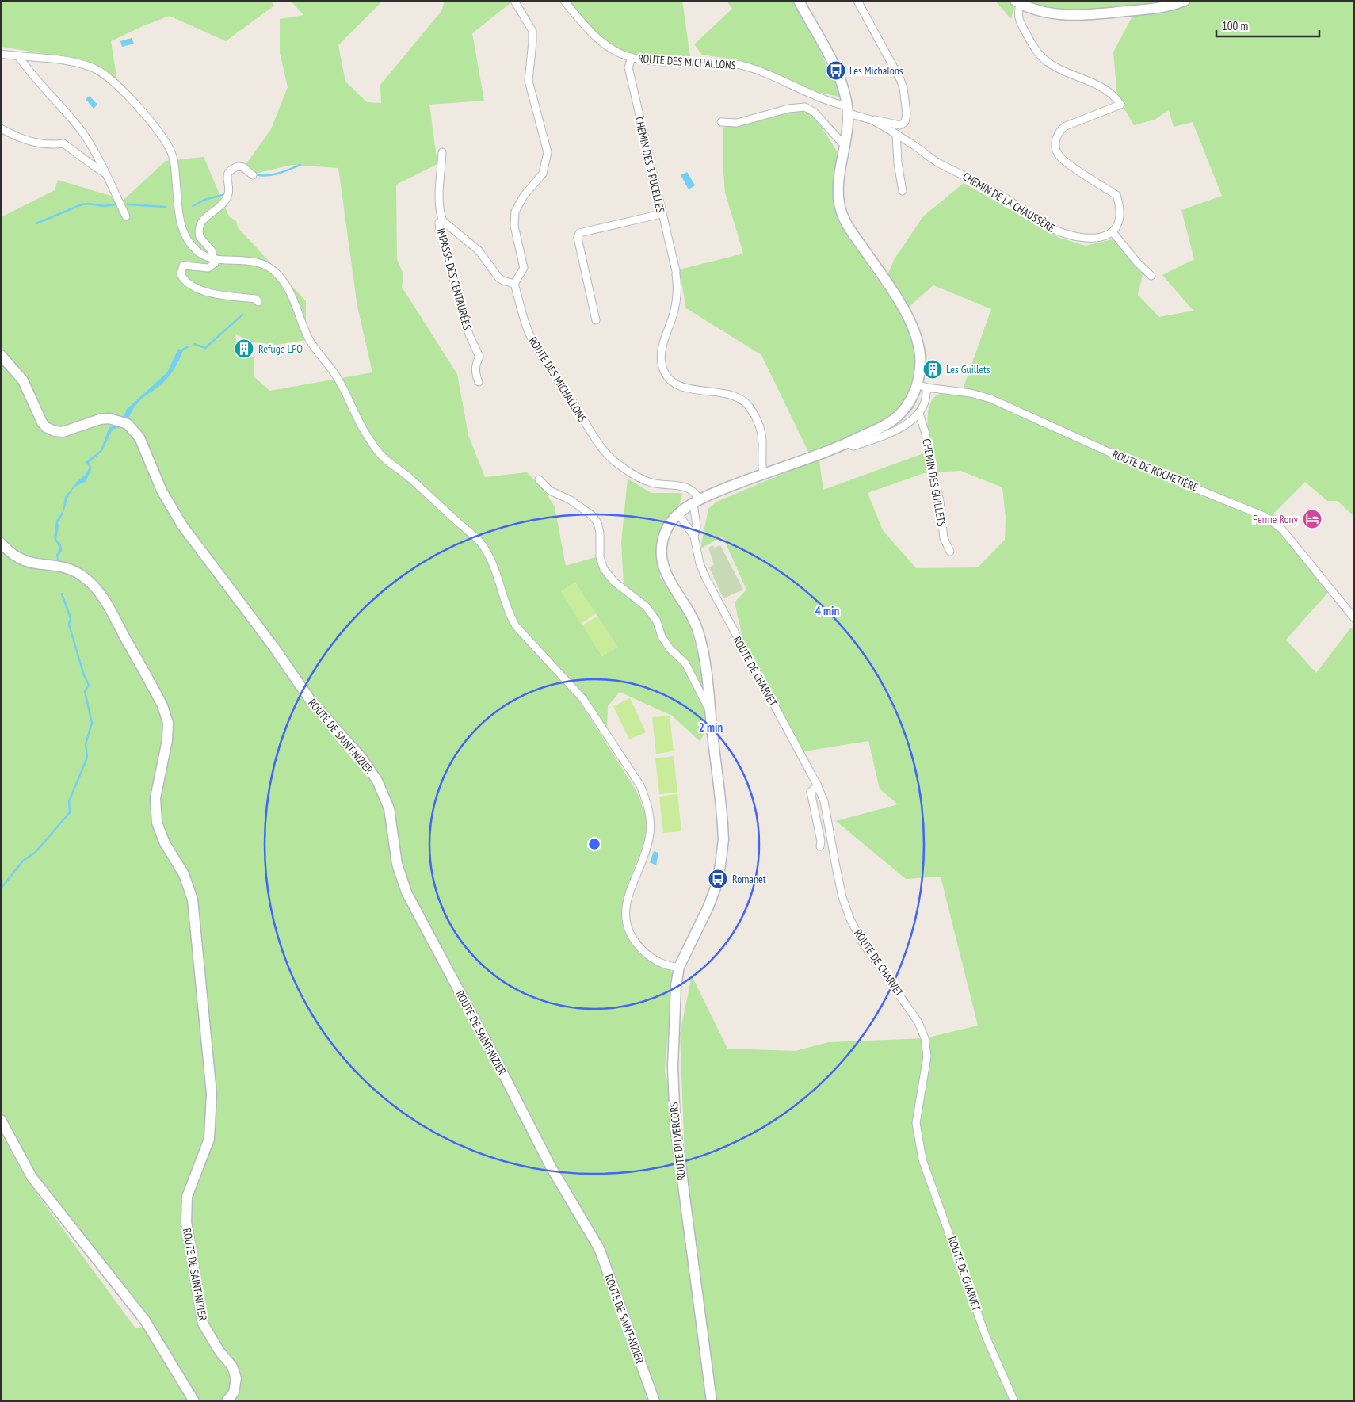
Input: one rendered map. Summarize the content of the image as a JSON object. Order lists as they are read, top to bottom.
{
  "streets": {
    "main road": ["ROUTE DE SAINT-NIZIER", "ROUTE DU VERCORS"],
    "street": [
      "ROUTE DES MICHALLONS",
      "CHEMIN DES 3 PUCELLES",
      "CHEMIN DE LA CHAUSSÈRE",
      "IMPASSE DES CENTAURÉES",
      "ROUTE DE ROCHETIÈRE",
      "CHEMIN DES GUILLETS",
      "ROUTE DE CHARVET"
    ]
  },
  "crossings": [
    ["ROUTE DES MICHALLONS", "CHEMIN DES 3 PUCELLES"],
    ["ROUTE DES MICHALLONS", "CHEMIN DE LA CHAUSSÈRE"],
    ["ROUTE DES MICHALLONS", "ROUTE DE CHARVET"],
    ["ROUTE DE CHARVET", "ROUTE DU VERCORS"]
  ],
  "places": {
    "bus stop": ["Les Michalons", "Romanet"],
    "building": ["Refuge LPO", "Les Guillets"],
    "hotel": ["Ferme Rony"]
  },
  "scale_bar": "100 m",
  "rings": ["4 min", "2 min"]
}
